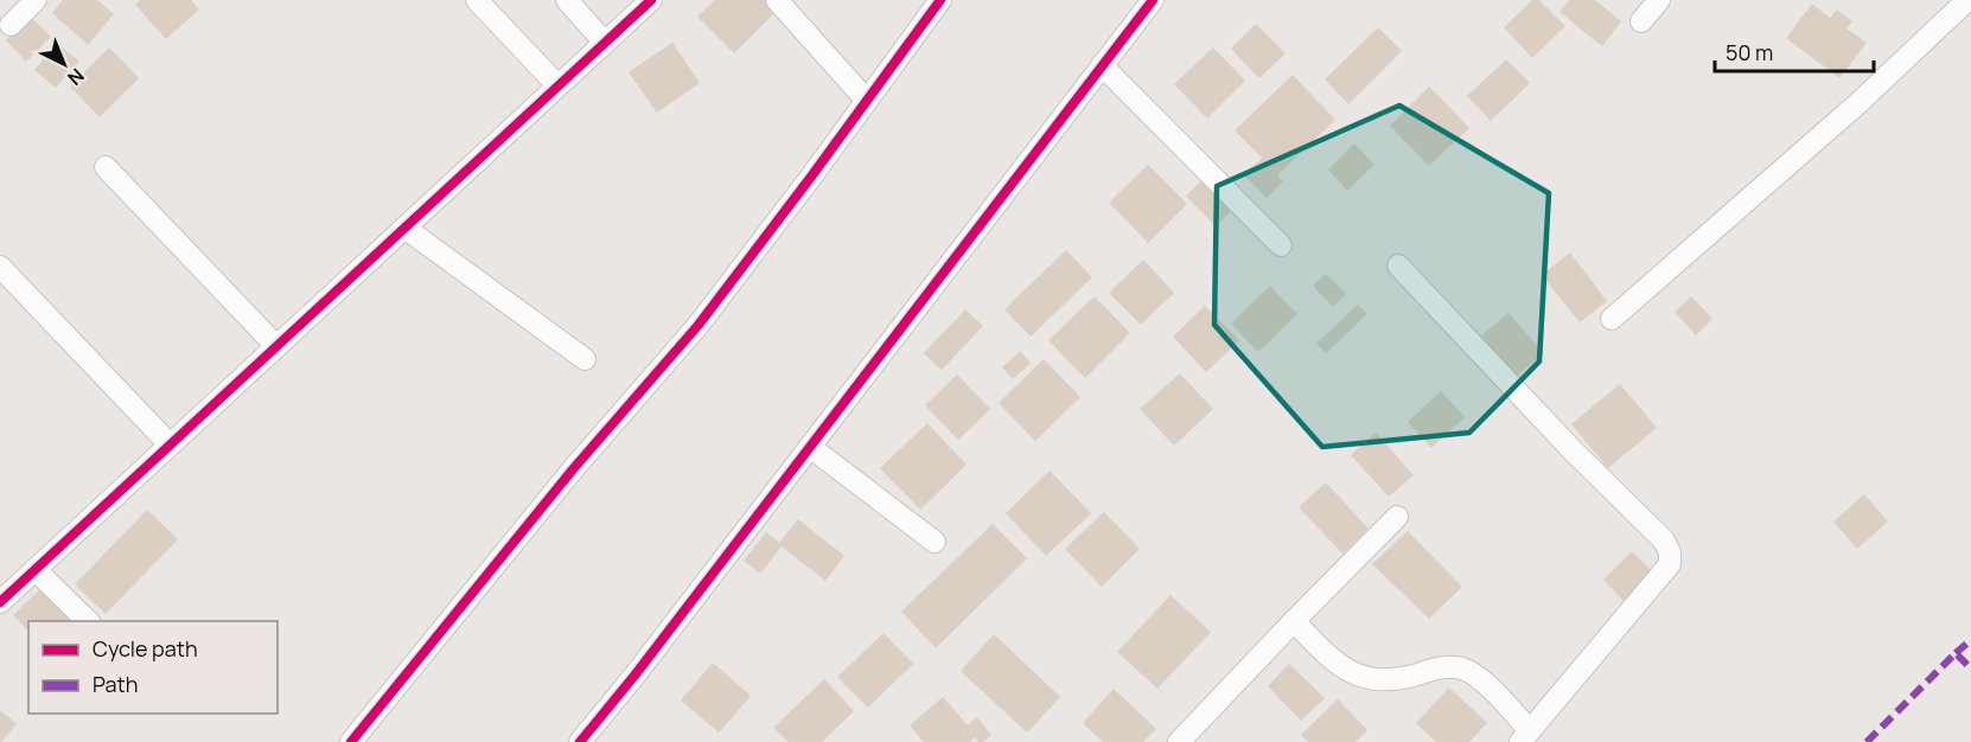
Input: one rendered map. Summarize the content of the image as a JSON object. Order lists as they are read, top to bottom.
{
  "legend": ["Cycle path", "Path"],
  "scale_bar": "50 m",
  "north": "bottom right"
}
